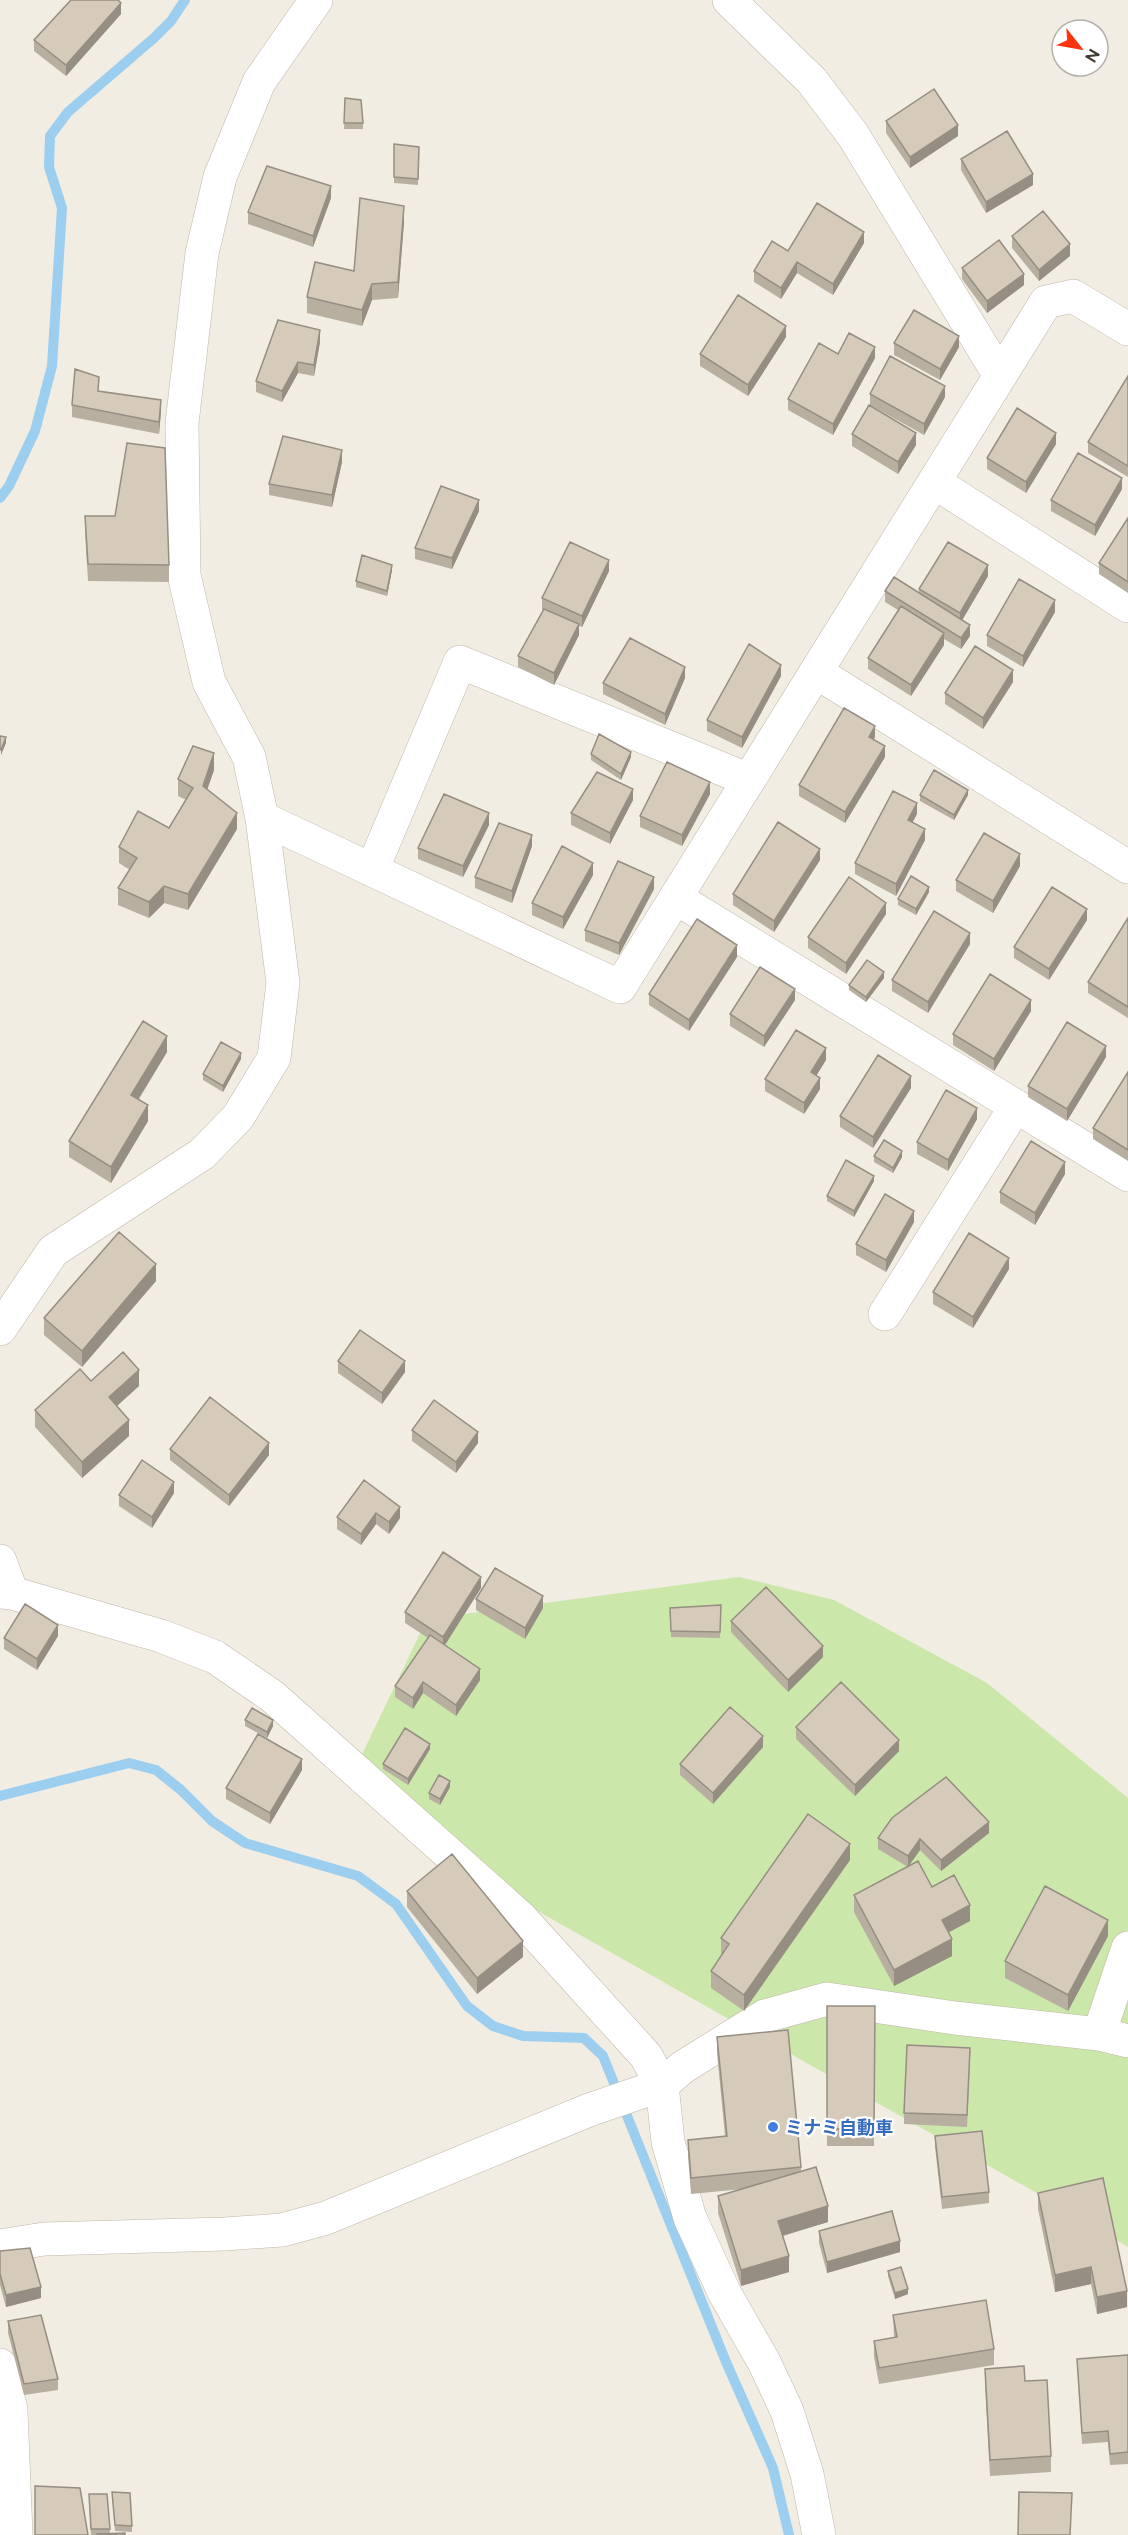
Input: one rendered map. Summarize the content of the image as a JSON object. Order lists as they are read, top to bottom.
{
  "places": ["ミナミ自動車"],
  "north": "bottom right"
}
